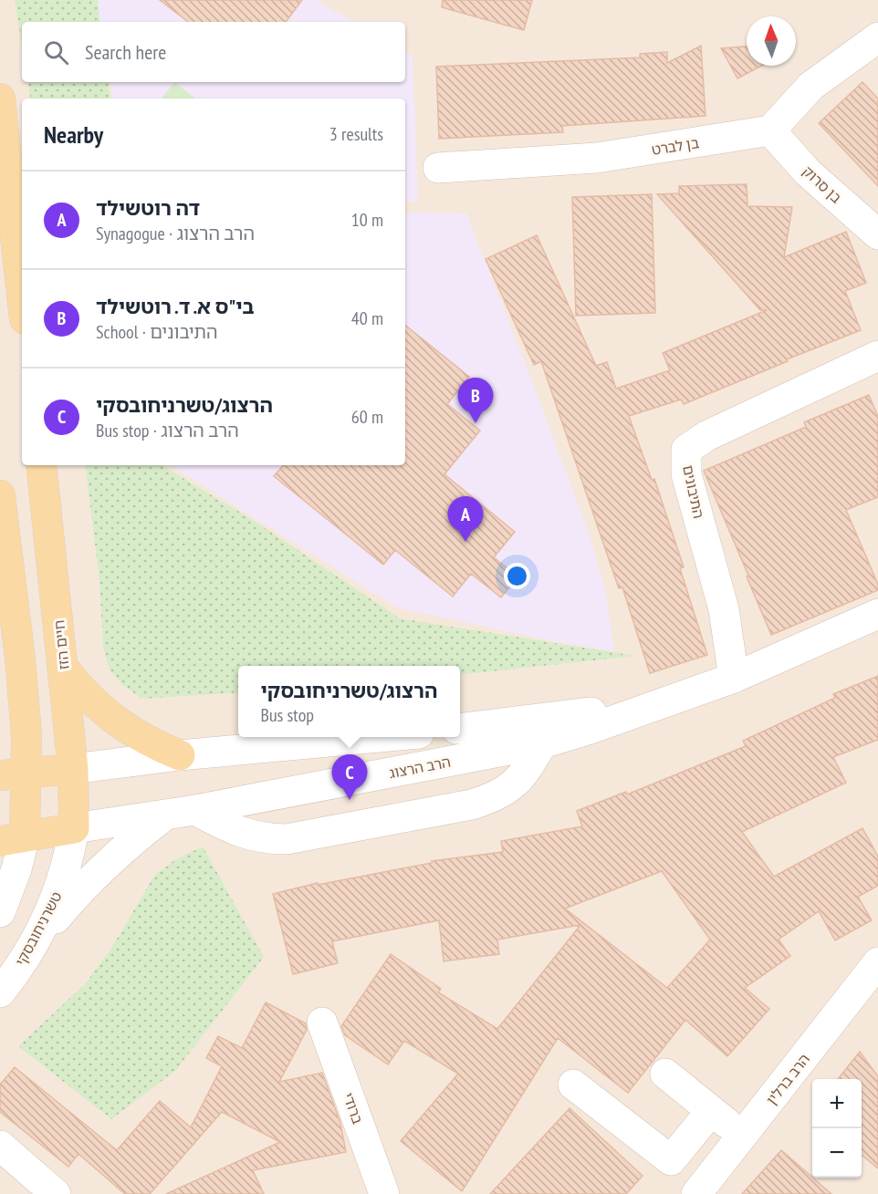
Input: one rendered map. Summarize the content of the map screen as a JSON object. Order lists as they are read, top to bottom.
{
  "streets": {
    "main road": ["חיים הזז", "הרב הרצוג"],
    "street": [
      "בן לברט",
      "בן סרוק",
      "התיבונים",
      "טשרניחובסקי",
      "הרב ברלין",
      "ברודי"
    ]
  },
  "crossings": [
    ["בן לברט", "בן סרוק"],
    ["התיבונים", "הרב הרצוג"],
    ["חיים הזז", "הרב הרצוג"],
    ["חיים הזז", "טשרניחובסקי"],
    ["הרב הרצוג", "טשרניחובסקי"]
  ],
  "north": "top",
  "page": {
    "search": "Search here",
    "heading": ["Nearby", "3 results"],
    "list": [
      {
        "mark": "A",
        "name": "דה רוטשילד",
        "note": "Synagogue · הרב הרצוג",
        "value": "10 m"
      },
      {
        "mark": "B",
        "name": "בי\"ס א. ד. רוטשילד",
        "note": "School · התיבונים",
        "value": "40 m"
      },
      {
        "mark": "C",
        "name": "הרצוג/טשרניחובסקי",
        "note": "Bus stop · הרב הרצוג",
        "value": "60 m"
      }
    ],
    "pins": ["B", "A", "C"],
    "popup": ["הרצוג/טשרניחובסקי", "Bus stop"],
    "map_buttons": ["+", "−"]
  }
}
